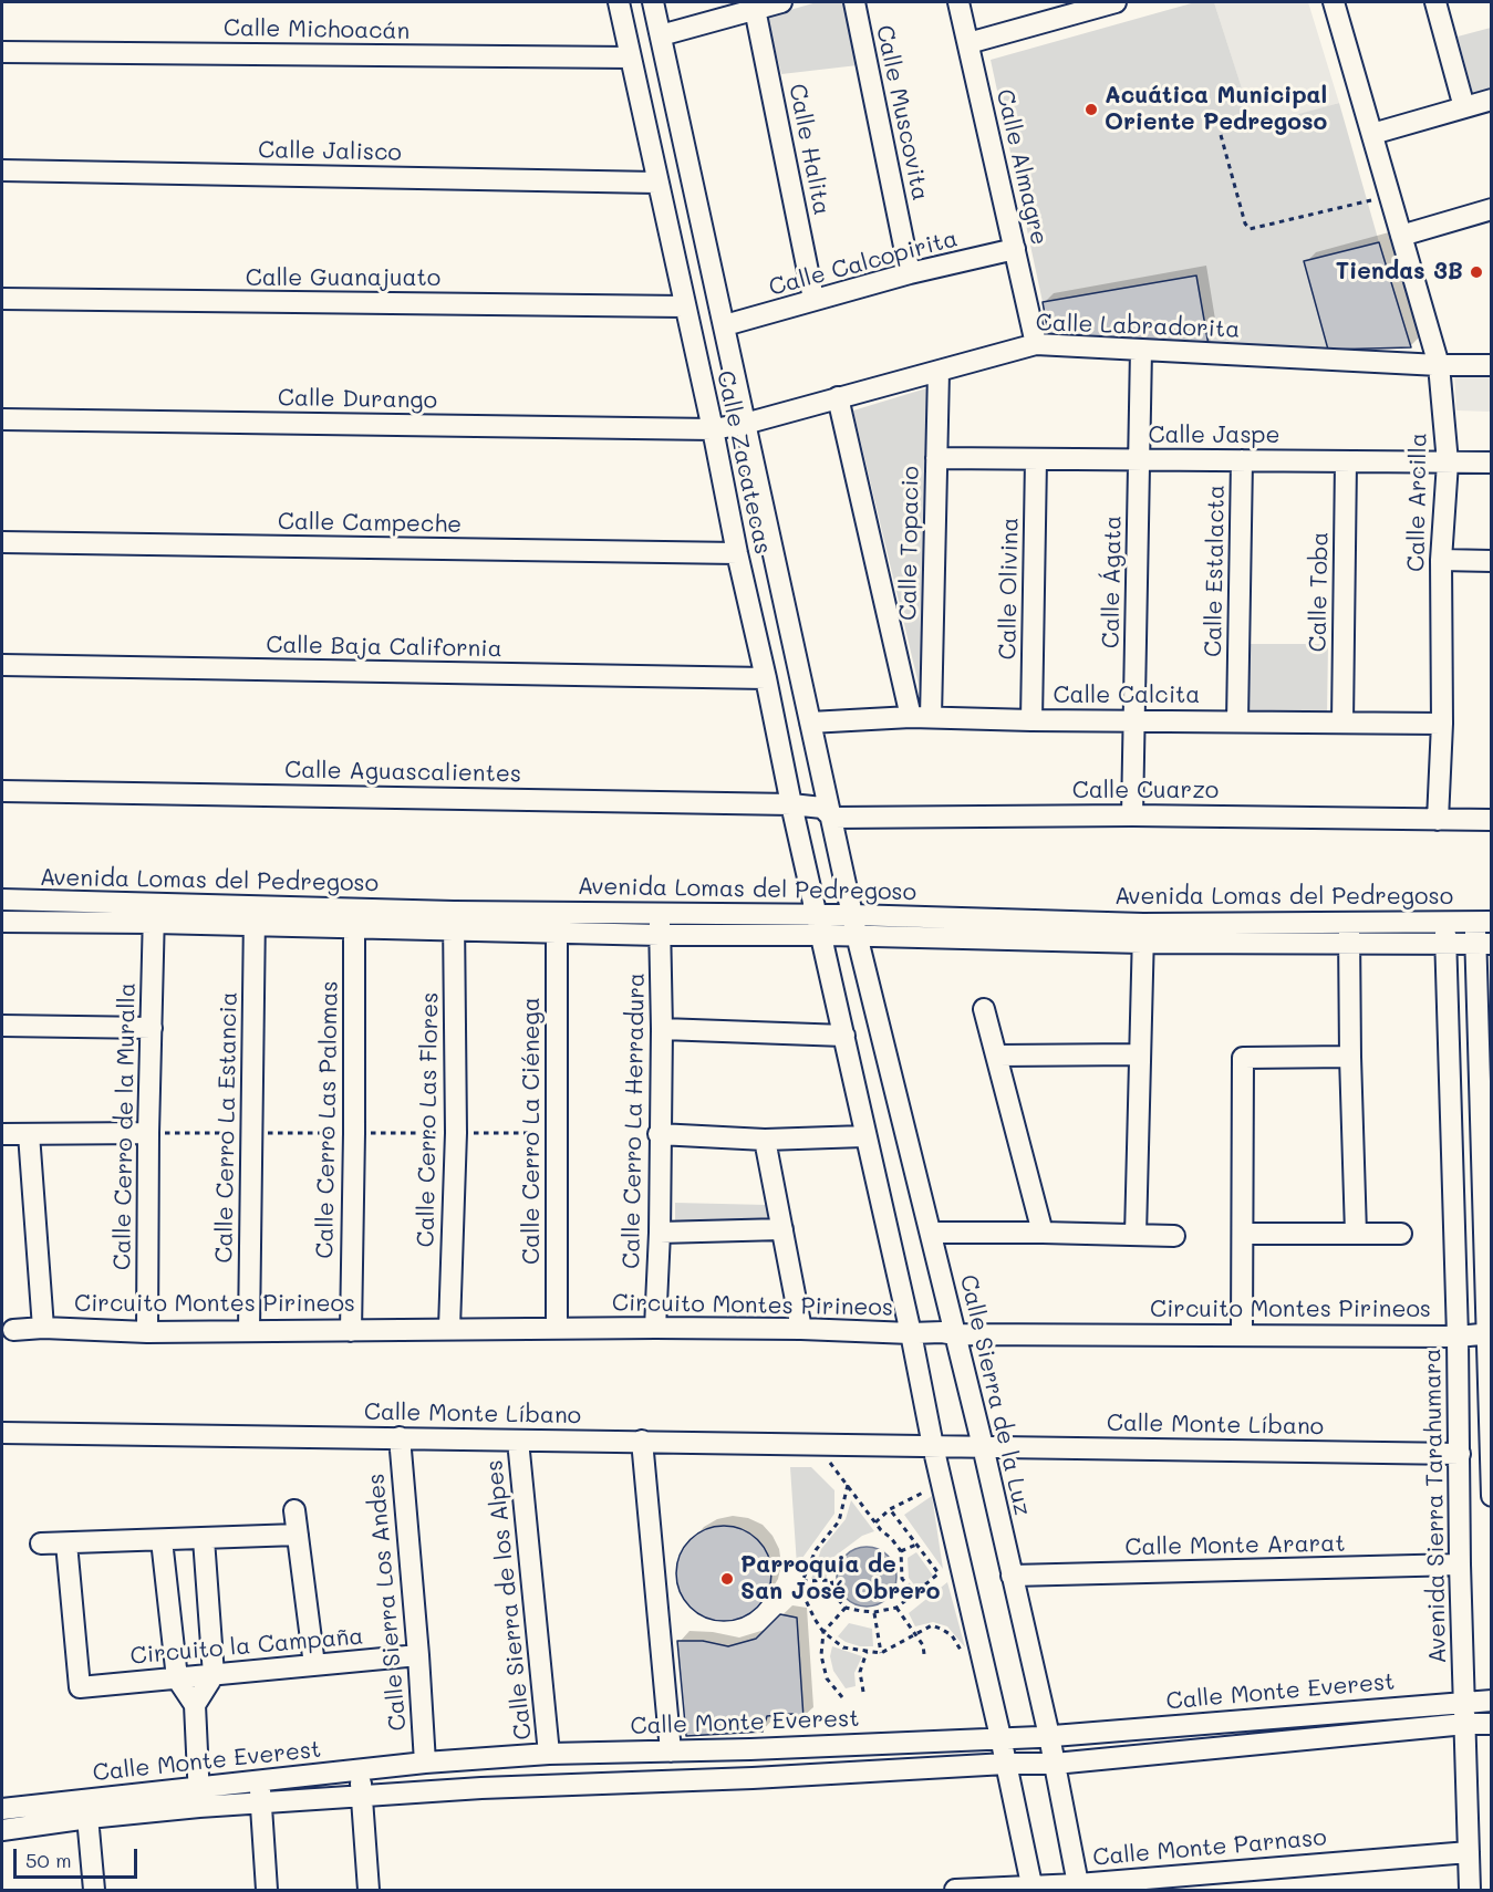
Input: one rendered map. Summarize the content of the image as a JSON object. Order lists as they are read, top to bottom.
{
  "streets": {
    "street": [
      "Calle Michoacán",
      "Calle Muscovita",
      "Calle Halita",
      "Calle Jalisco",
      "Calle Almagre",
      "Calle Calcopirita",
      "Calle Guanajuato",
      "Calle Labradorita",
      "Calle Durango",
      "Calle Jaspe",
      "Calle Zacatecas",
      "Calle Arcilla",
      "Calle Campeche",
      "Calle Topacio",
      "Calle Estalacta",
      "Calle Ágata",
      "Calle Olivina",
      "Calle Toba",
      "Calle Baja California",
      "Calle Calcita",
      "Calle Aguascalientes",
      "Calle Cuarzo",
      "Avenida Lomas del Pedregoso",
      "Calle Cerro Las Palomas",
      "Calle Cerro Las Flores",
      "Calle Cerro La Herradura",
      "Calle Cerro de la Muralla",
      "Calle Cerro La Estancia",
      "Calle Cerro La Ciénega",
      "Circuito Montes Pirineos",
      "Calle Sierra de la Luz",
      "Calle Monte Líbano",
      "Avenida Sierra Tarahumara",
      "Calle Monte Ararat",
      "Calle Sierra de los Alpes",
      "Calle Sierra Los Andes",
      "Circuito la Campaña",
      "Calle Monte Everest",
      "Calle Monte Parnaso"
    ]
  },
  "crossings": [
    ["Calle Michoacán", "Calle Zacatecas"],
    ["Calle Muscovita", "Calle Calcopirita"],
    ["Calle Halita", "Calle Calcopirita"],
    ["Calle Jalisco", "Calle Zacatecas"],
    ["Calle Almagre", "Calle Calcopirita"],
    ["Calle Almagre", "Calle Labradorita"],
    ["Calle Calcopirita", "Calle Zacatecas"],
    ["Calle Guanajuato", "Calle Zacatecas"],
    ["Calle Labradorita", "Calle Durango"],
    ["Calle Labradorita", "Calle Zacatecas"],
    ["Calle Labradorita", "Calle Arcilla"],
    ["Calle Labradorita", "Calle Topacio"],
    ["Calle Labradorita", "Calle Ágata"],
    ["Calle Durango", "Calle Zacatecas"],
    ["Calle Jaspe", "Calle Arcilla"],
    ["Calle Jaspe", "Calle Topacio"],
    ["Calle Jaspe", "Calle Estalacta"],
    ["Calle Jaspe", "Calle Ágata"],
    ["Calle Jaspe", "Calle Olivina"],
    ["Calle Jaspe", "Calle Toba"],
    ["Calle Zacatecas", "Calle Campeche"],
    ["Calle Zacatecas", "Calle Baja California"],
    ["Calle Zacatecas", "Calle Calcita"],
    ["Calle Zacatecas", "Calle Aguascalientes"],
    ["Calle Zacatecas", "Calle Cuarzo"],
    ["Calle Zacatecas", "Avenida Lomas del Pedregoso"],
    ["Calle Zacatecas", "Calle Sierra de la Luz"],
    ["Calle Arcilla", "Calle Calcita"],
    ["Calle Arcilla", "Calle Cuarzo"],
    ["Calle Topacio", "Calle Calcita"],
    ["Calle Estalacta", "Calle Calcita"],
    ["Calle Ágata", "Calle Calcita"],
    ["Calle Ágata", "Calle Cuarzo"],
    ["Calle Olivina", "Calle Calcita"],
    ["Calle Toba", "Calle Calcita"],
    ["Calle Aguascalientes", "Calle Cuarzo"],
    ["Avenida Lomas del Pedregoso", "Calle Cerro Las Palomas"],
    ["Avenida Lomas del Pedregoso", "Calle Cerro Las Flores"],
    ["Avenida Lomas del Pedregoso", "Calle Cerro La Herradura"],
    ["Avenida Lomas del Pedregoso", "Calle Cerro de la Muralla"],
    ["Avenida Lomas del Pedregoso", "Calle Cerro La Estancia"],
    ["Avenida Lomas del Pedregoso", "Calle Cerro La Ciénega"],
    ["Avenida Lomas del Pedregoso", "Calle Sierra de la Luz"],
    ["Avenida Lomas del Pedregoso", "Avenida Sierra Tarahumara"],
    ["Calle Cerro Las Palomas", "Circuito Montes Pirineos"],
    ["Calle Cerro Las Flores", "Circuito Montes Pirineos"],
    ["Calle Cerro La Herradura", "Circuito Montes Pirineos"],
    ["Calle Cerro de la Muralla", "Circuito Montes Pirineos"],
    ["Calle Cerro La Estancia", "Circuito Montes Pirineos"],
    ["Calle Cerro La Ciénega", "Circuito Montes Pirineos"],
    ["Circuito Montes Pirineos", "Calle Sierra de la Luz"],
    ["Circuito Montes Pirineos", "Avenida Sierra Tarahumara"],
    ["Calle Sierra de la Luz", "Calle Monte Líbano"],
    ["Calle Sierra de la Luz", "Calle Monte Ararat"],
    ["Calle Sierra de la Luz", "Calle Monte Everest"],
    ["Calle Sierra de la Luz", "Calle Monte Parnaso"],
    ["Calle Monte Líbano", "Avenida Sierra Tarahumara"],
    ["Calle Monte Líbano", "Calle Sierra de los Alpes"],
    ["Calle Monte Líbano", "Calle Sierra Los Andes"],
    ["Avenida Sierra Tarahumara", "Calle Monte Ararat"],
    ["Avenida Sierra Tarahumara", "Calle Monte Everest"],
    ["Avenida Sierra Tarahumara", "Calle Monte Parnaso"],
    ["Calle Sierra de los Alpes", "Calle Monte Everest"],
    ["Calle Sierra Los Andes", "Circuito la Campaña"],
    ["Calle Sierra Los Andes", "Calle Monte Everest"]
  ],
  "places": ["Acuática Municipal Oriente Pedregoso", "Tiendas 3B", "Parroquia de San José Obrero"],
  "scale_bar": "50 m"
}
